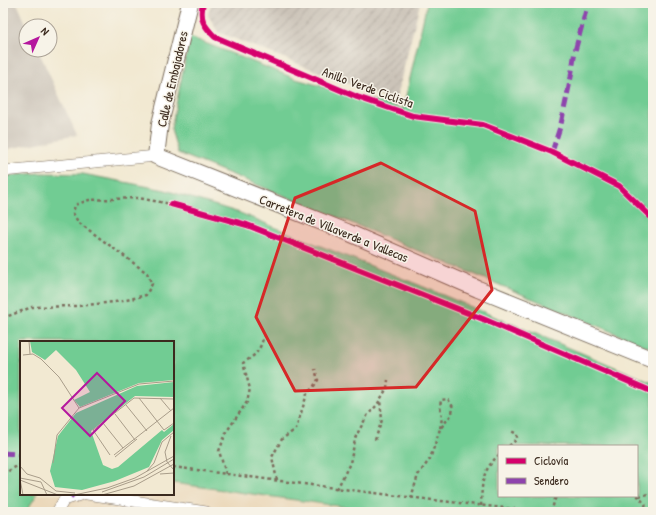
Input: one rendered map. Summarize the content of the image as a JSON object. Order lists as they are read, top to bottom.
{
  "streets": {
    "main road": ["Calle de Embajadores", "Carretera de Villaverde a Vallecas"],
    "cycle path": ["Anillo Verde Ciclista"]
  },
  "crossings": [
    ["Calle de Embajadores", "Carretera de Villaverde a Vallecas"]
  ],
  "legend": ["Ciclovía", "Sendero"],
  "north": "top right"
}
